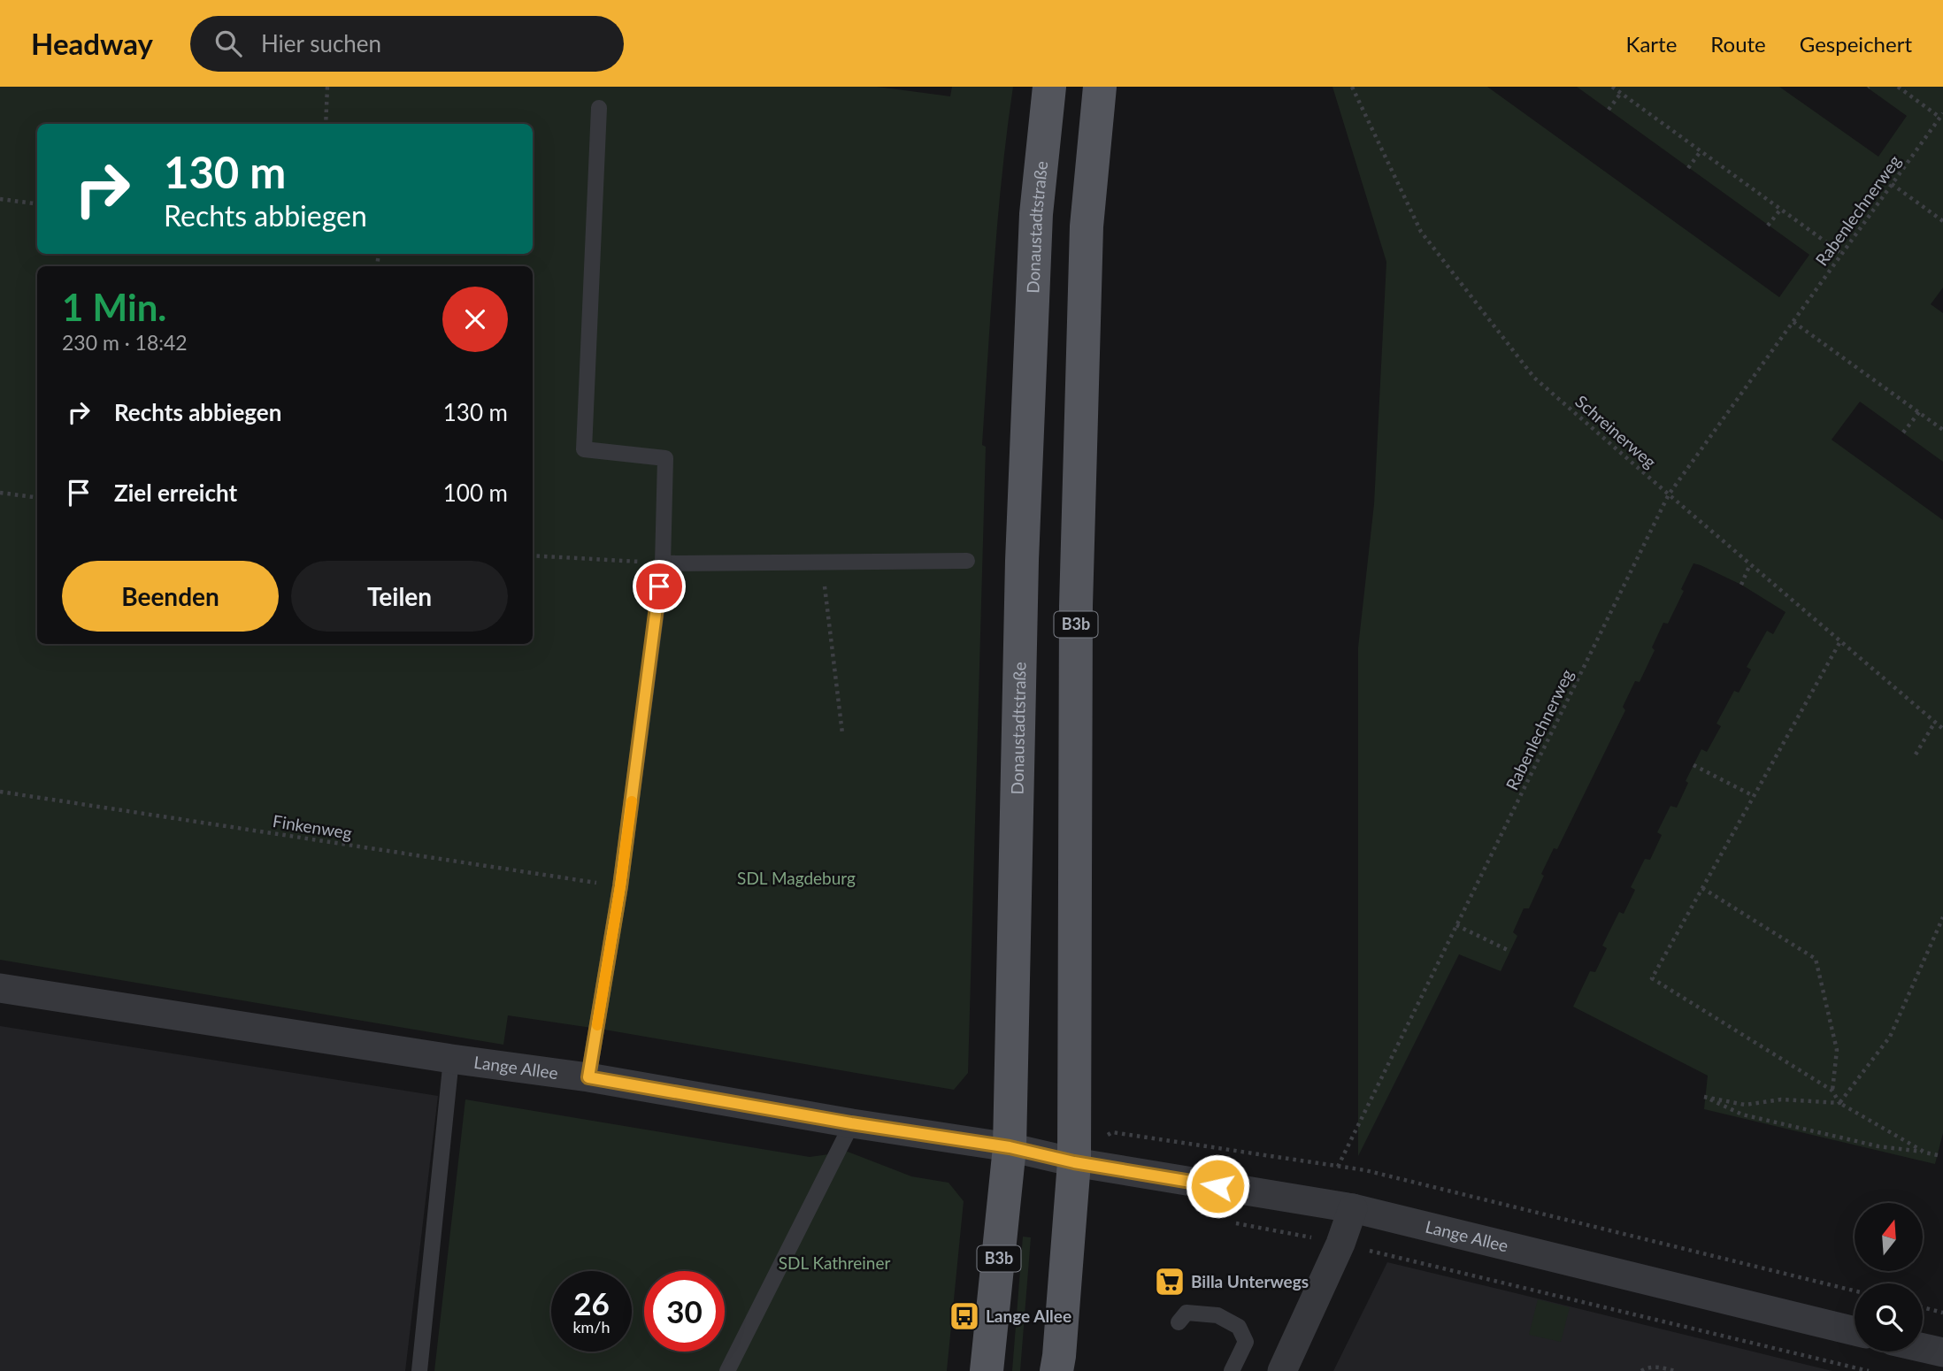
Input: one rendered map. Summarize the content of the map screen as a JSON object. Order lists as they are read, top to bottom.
{
  "streets": {
    "main road": ["Donaustadtstraße", "B3b"],
    "street": ["Lange Allee"],
    "path": ["Rabenlechnerweg", "Schreinerweg", "Finkenweg"]
  },
  "crossings": [
    ["Rabenlechnerweg", "Schreinerweg"],
    ["Donaustadtstraße", "Lange Allee"],
    ["B3b", "Lange Allee"]
  ],
  "parks": ["SDL Magdeburg", "SDL Kathreiner"],
  "places": {
    "supermarket": ["Billa Unterwegs"],
    "bus stop": ["Lange Allee"]
  },
  "north": "top",
  "page": {
    "header": "Headway",
    "search": "Hier suchen",
    "nav": ["Karte", "Route", "Gespeichert"],
    "turn": ["130 m", "Rechts abbiegen"],
    "heading": ["1 Min.", "230 m · 18:42"],
    "list": [
      {
        "name": "Rechts abbiegen",
        "value": "130 m"
      },
      {
        "name": "Ziel erreicht",
        "value": "100 m"
      }
    ],
    "buttons": ["Beenden", "Teilen"],
    "speed": "26 km/h",
    "limit": "30"
  }
}
